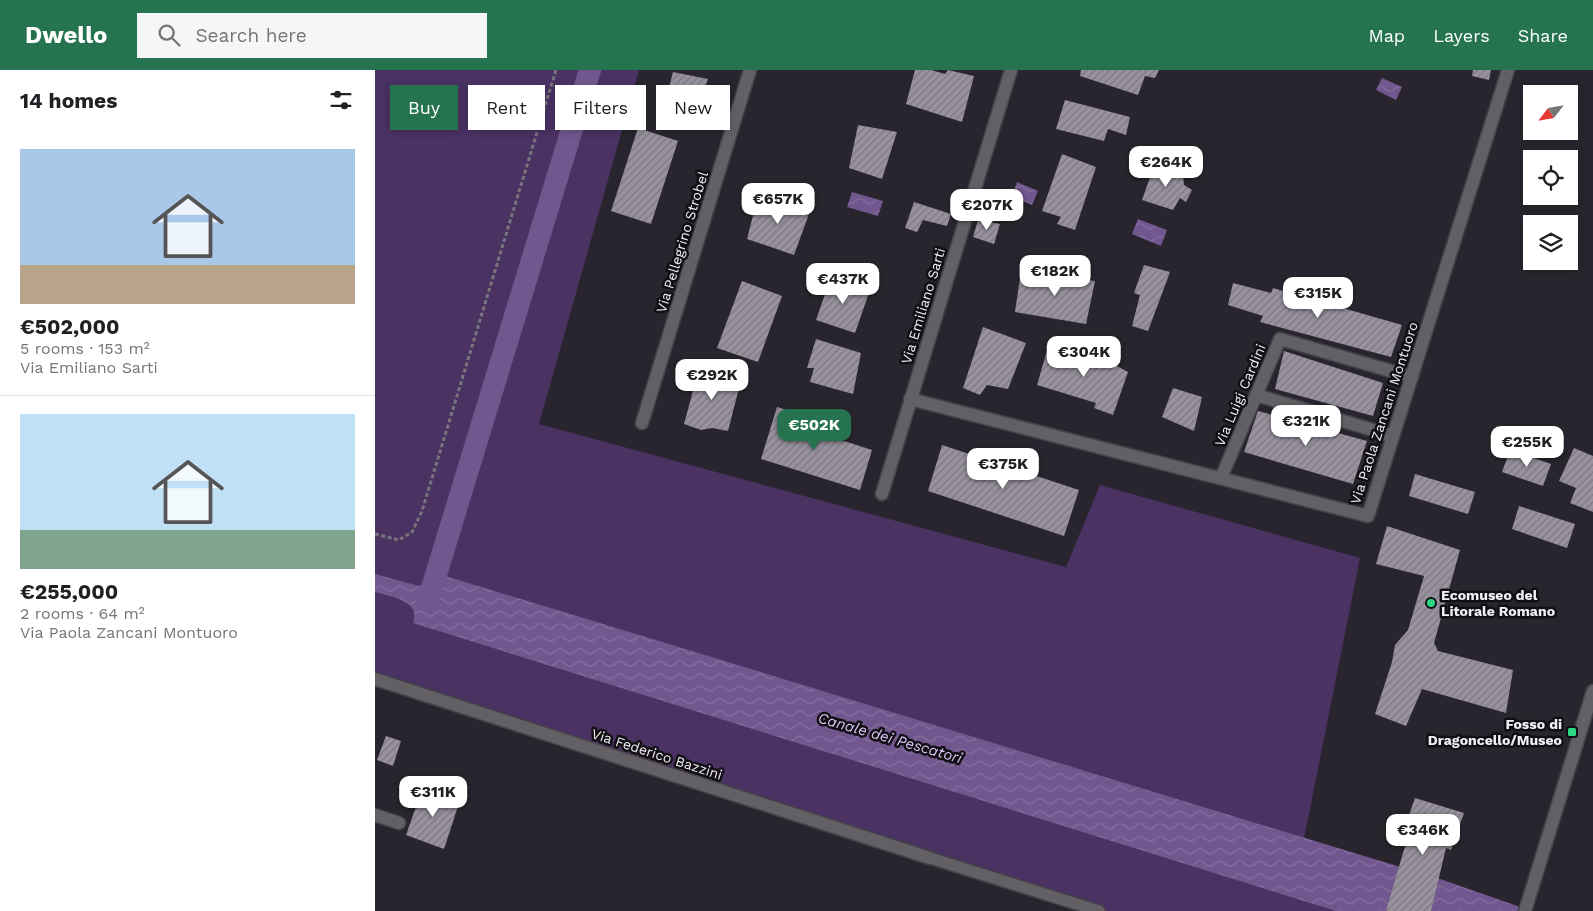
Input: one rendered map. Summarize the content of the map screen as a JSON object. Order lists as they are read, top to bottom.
{
  "streets": {
    "street": [
      "Via Pellegrino Strobel",
      "Via Emiliano Sarti",
      "Via Luigi Cardini",
      "Via Paola Zancani Montuoro",
      "Via Federico Bazzini"
    ]
  },
  "crossings": [
    ["Via Emiliano Sarti", "Via Paola Zancani Montuoro"],
    ["Via Luigi Cardini", "Via Paola Zancani Montuoro"]
  ],
  "water": ["Canale dei Pescatori"],
  "places": {
    "other": ["Ecomuseo del Litorale Romano"],
    "transit": ["Fosso di Dragoncello/Museo"]
  },
  "north": "bottom left",
  "page": {
    "header": "Dwello",
    "search": "Search here",
    "nav": ["Map", "Layers", "Share"],
    "heading": "14 homes",
    "chip": [
      "Buy",
      "Rent",
      "Filters",
      "New"
    ],
    "list": [
      {
        "name": "€502,000",
        "note": "5 rooms · 153 m² · Via Emiliano Sarti"
      },
      {
        "name": "€255,000",
        "note": "2 rooms · 64 m² · Via Paola Zancani Montuoro"
      }
    ],
    "price": [
      "€264K",
      "€657K",
      "€207K",
      "€182K",
      "€437K",
      "€315K",
      "€304K",
      "€292K",
      "€321K",
      "€502K",
      "€255K",
      "€375K",
      "€311K",
      "€346K"
    ]
  }
}
